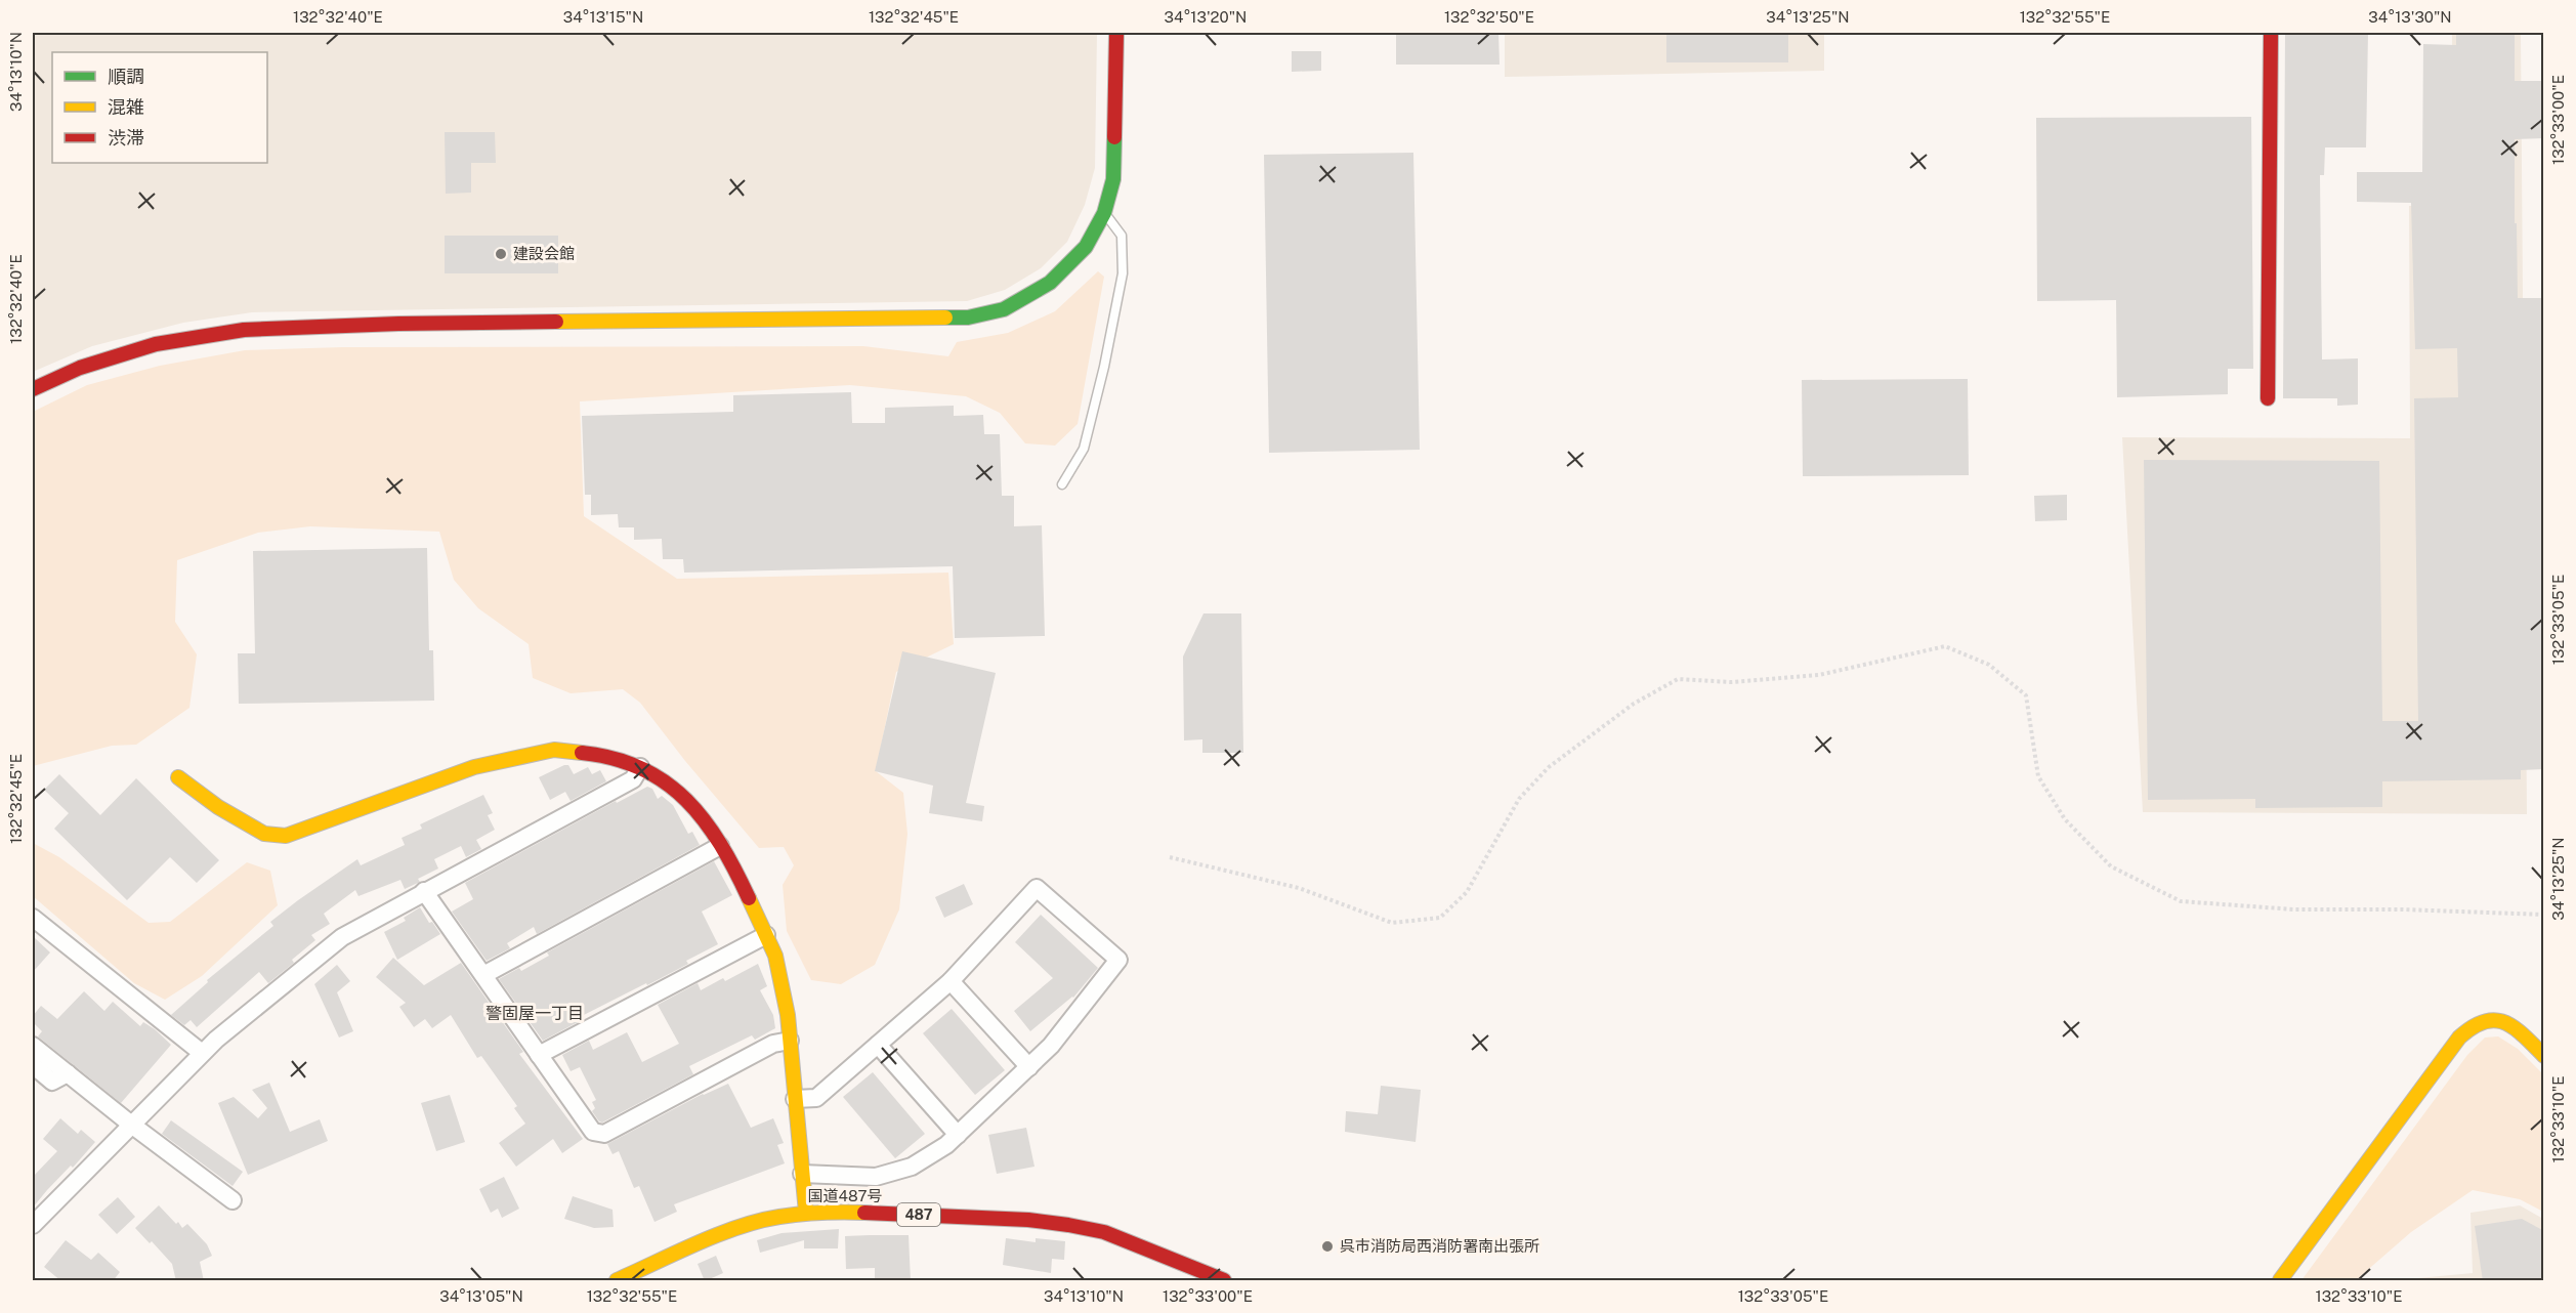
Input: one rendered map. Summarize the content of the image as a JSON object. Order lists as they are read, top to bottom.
{
  "streets": {
    "main road": ["国道487号", "487"]
  },
  "districts": ["警固屋一丁目"],
  "places": ["建設会館", "呉市消防局西消防署南出張所"],
  "legend": ["順調", "混雑", "渋滞"],
  "coordinates": [
    "132°32'40\"E",
    "34°13'15\"N",
    "132°32'45\"E",
    "34°13'20\"N",
    "132°32'50\"E",
    "34°13'25\"N",
    "132°32'55\"E",
    "34°13'30\"N",
    "34°13'10\"N",
    "132°33'00\"E",
    "132°33'05\"E",
    "132°33'10\"E",
    "34°13'05\"N"
  ]
}
